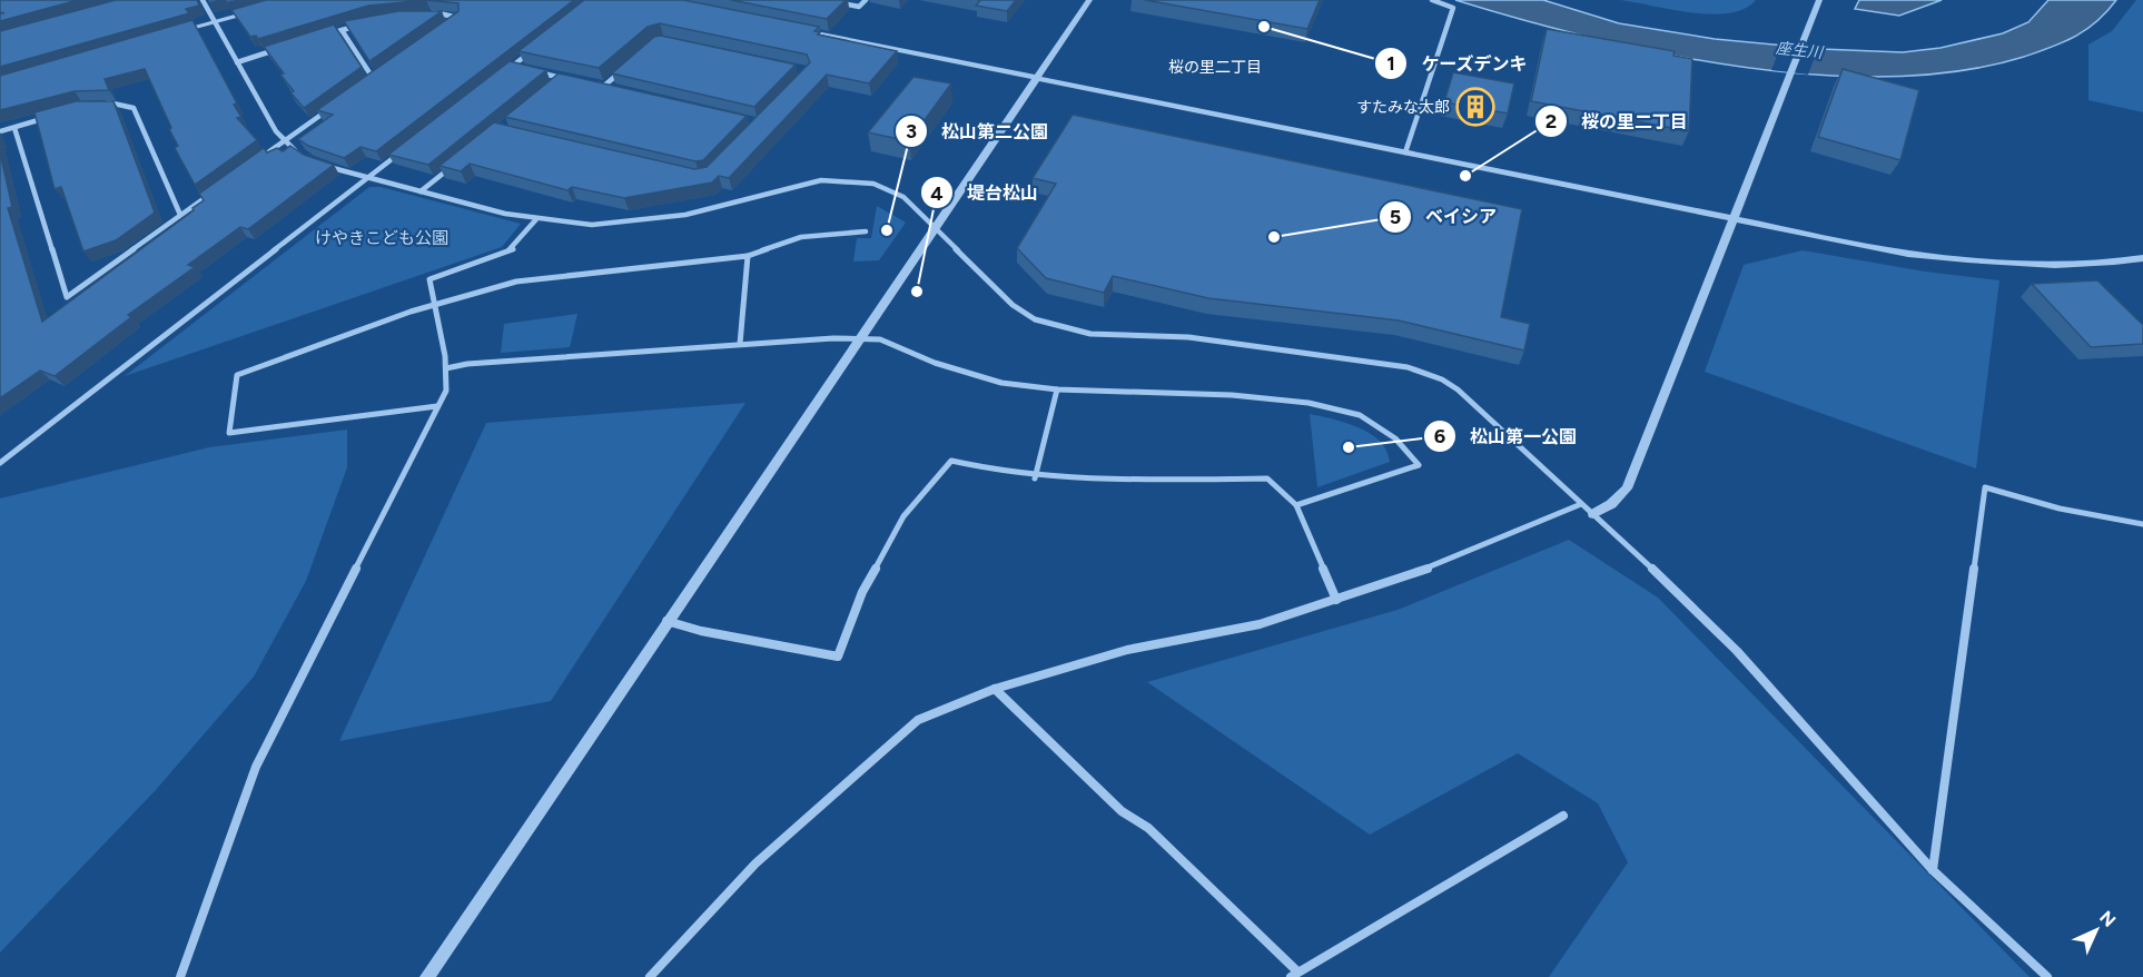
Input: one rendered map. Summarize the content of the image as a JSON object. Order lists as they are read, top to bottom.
{
  "districts": ["桜の里二丁目"],
  "water": ["座生川"],
  "parks": ["けやきこども公園"],
  "places": {
    "other": [
      "ケーズデンキ",
      "桜の里二丁目",
      "松山第二公園",
      "ベイシア",
      "堤台松山",
      "松山第一公園"
    ],
    "building": ["すたみな太郎"]
  },
  "north": "top right"
}
